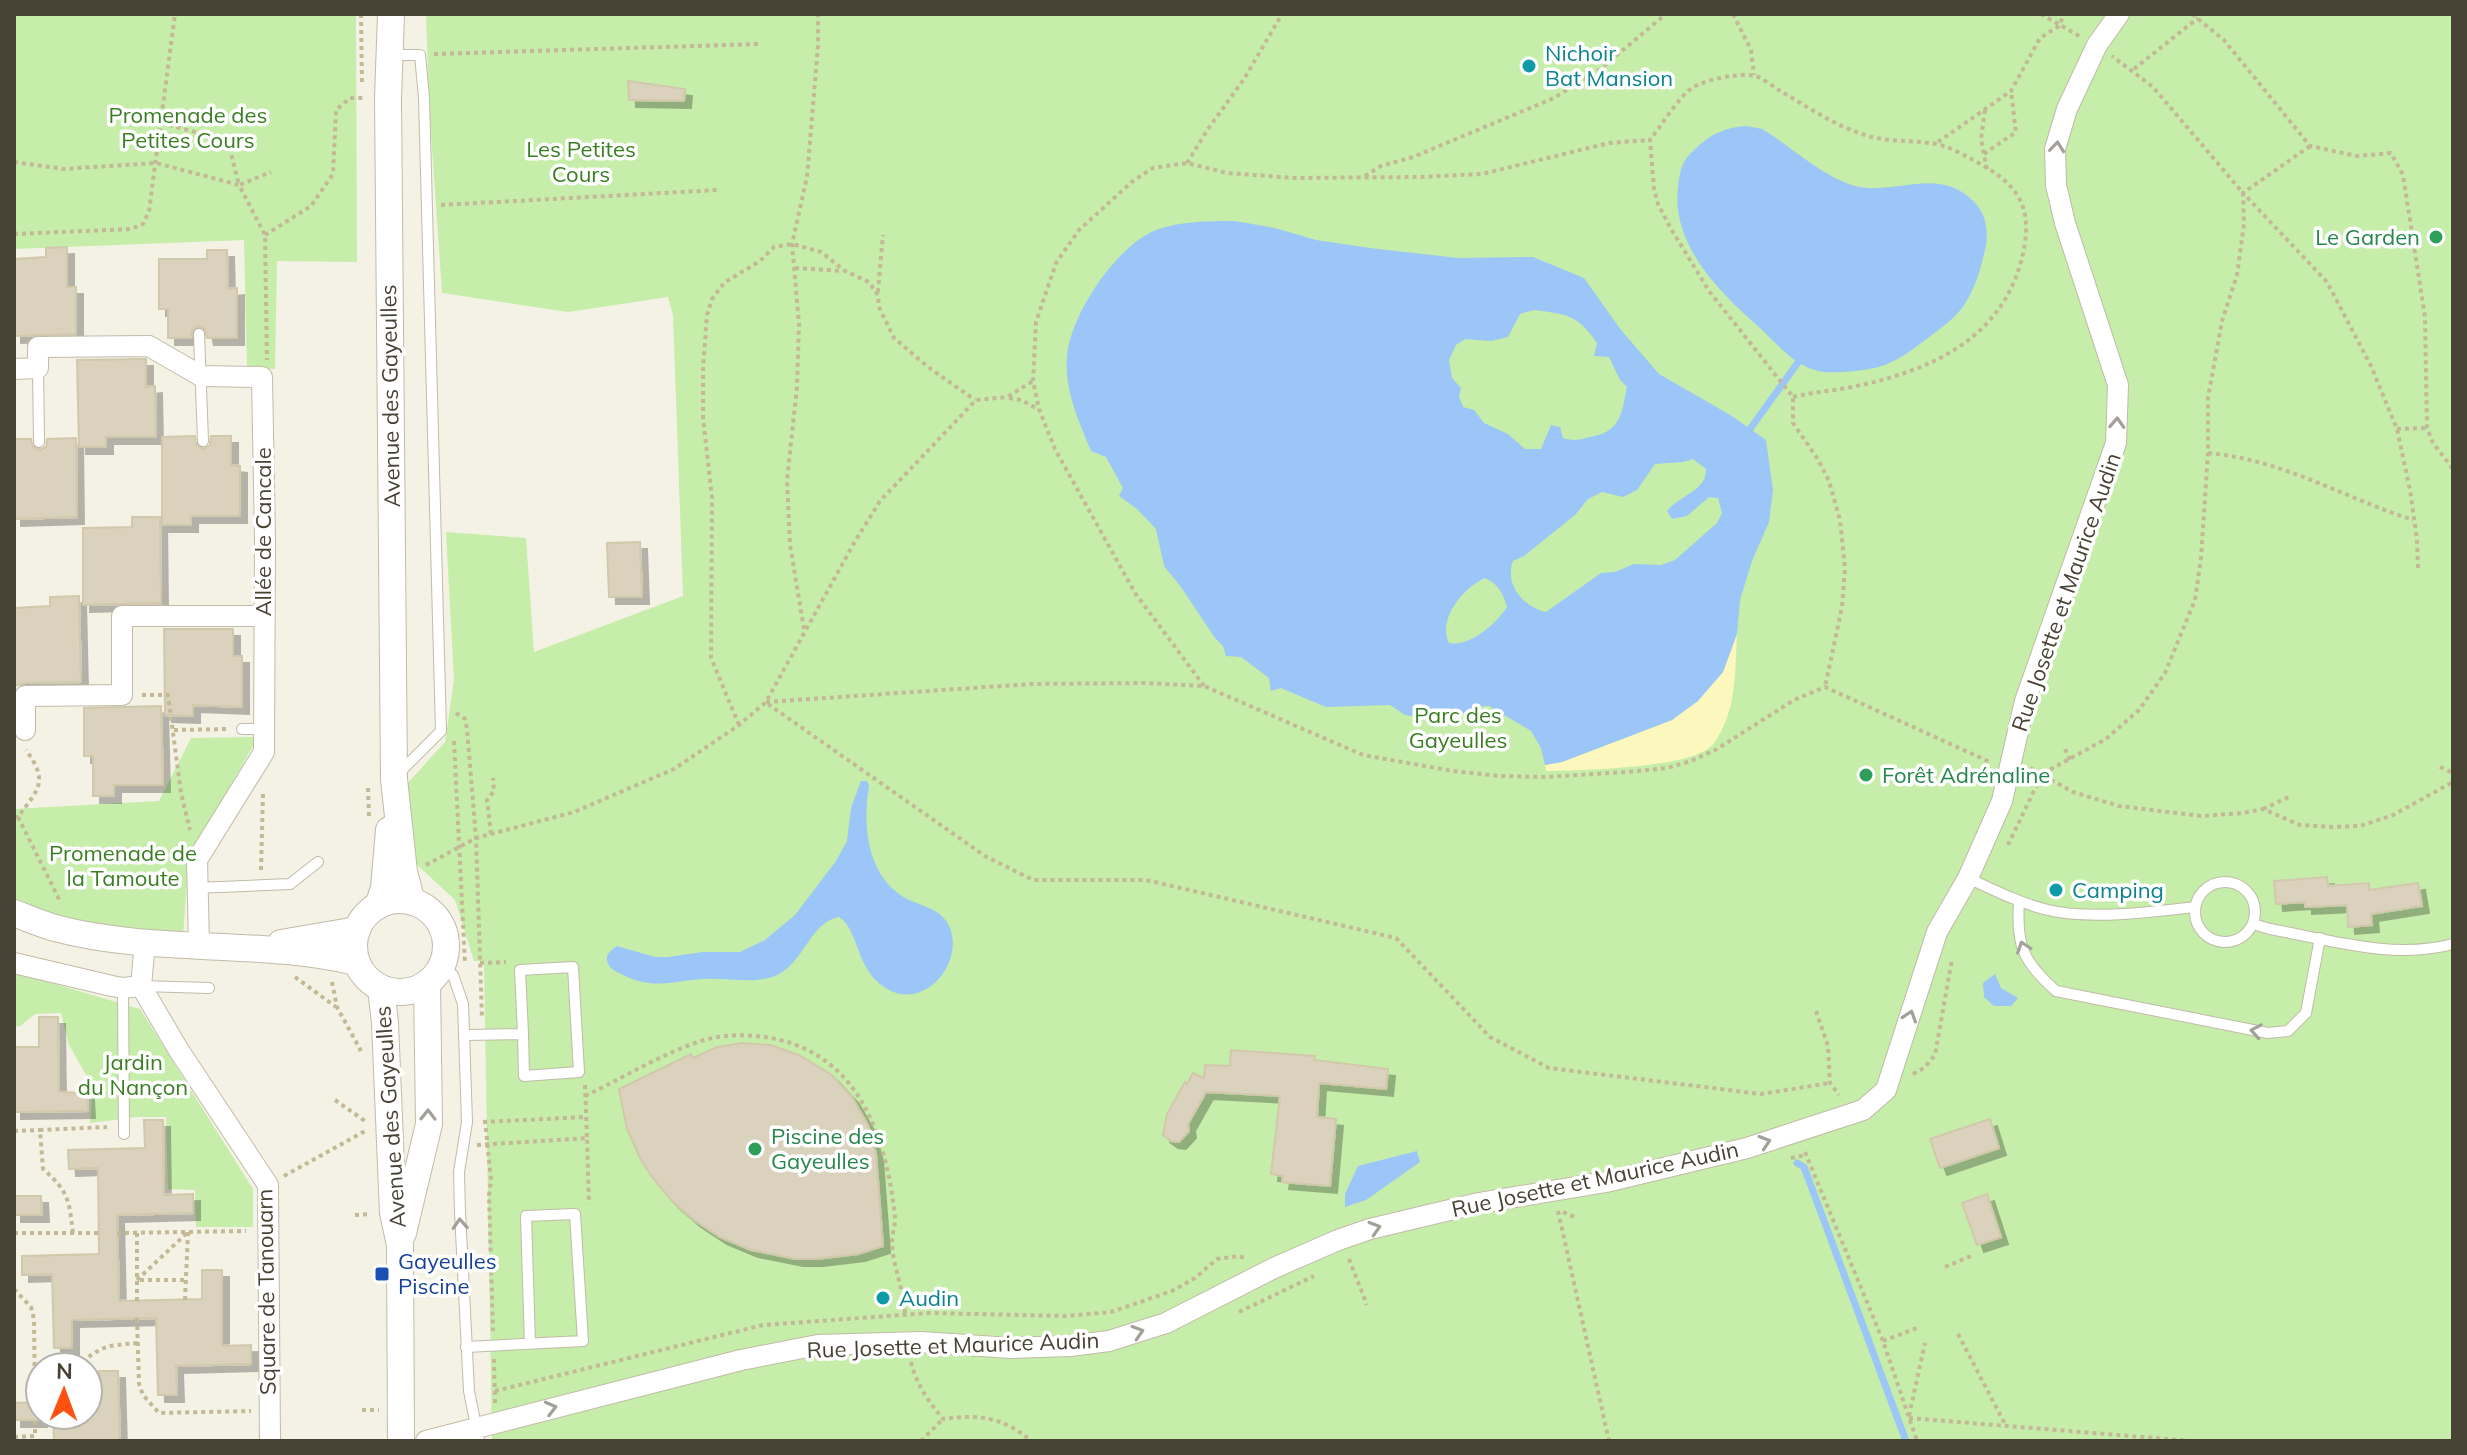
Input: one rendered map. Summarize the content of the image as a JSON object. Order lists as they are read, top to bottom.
{
  "streets": {
    "street": [
      "Avenue des Gayeulles",
      "Allée de Cancale",
      "Rue Josette et Maurice Audin",
      "Square de Tanouarn"
    ]
  },
  "one_way": ["Rue Josette et Maurice Audin"],
  "parks": [
    "Promenade des Petites Cours",
    "Les Petites Cours",
    "Parc des Gayeulles",
    "Promenade de la Tamoute",
    "Jardin du Nançon"
  ],
  "places": {
    "other": [
      "Nichoir Bat Mansion",
      "Le Garden",
      "Forêt Adrénaline",
      "Camping",
      "Piscine des Gayeulles",
      "Audin"
    ],
    "transit": ["Gayeulles Piscine"]
  },
  "north": "top"
}
